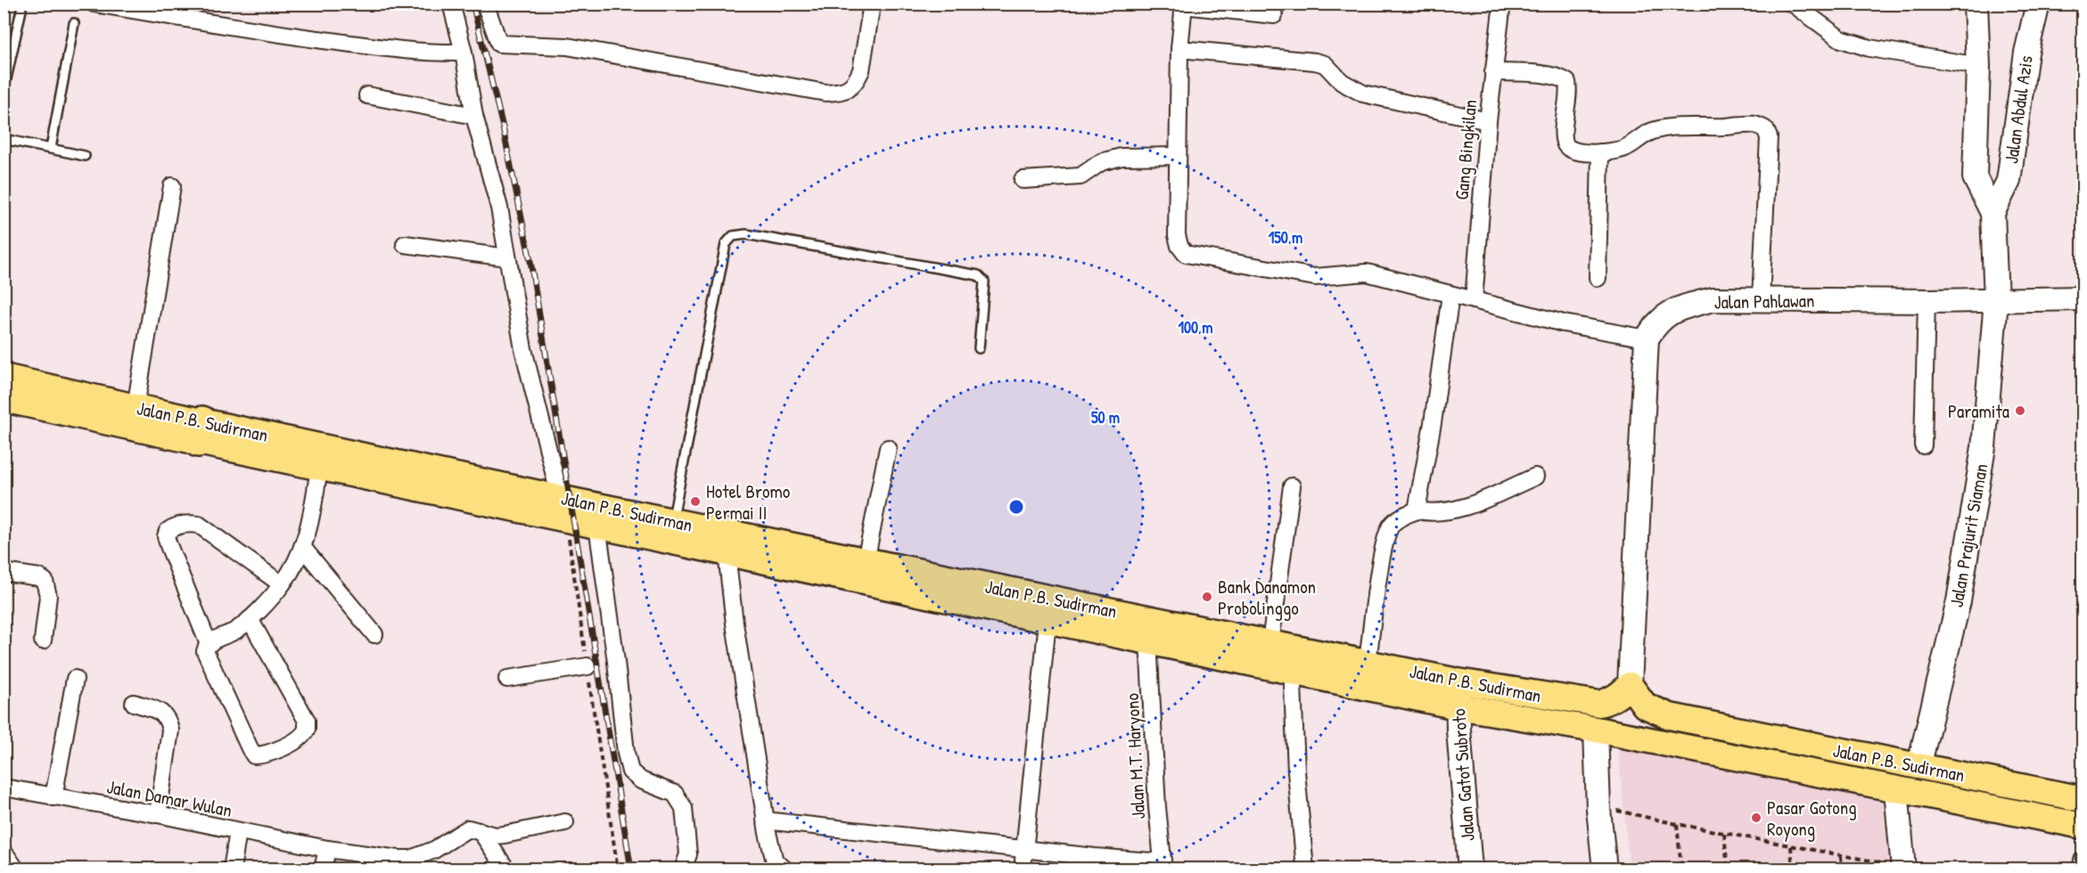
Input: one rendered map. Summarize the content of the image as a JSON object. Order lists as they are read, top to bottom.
{
  "streets": {
    "main road": ["Jalan P.B. Sudirman"],
    "street": [
      "Jalan Abdul Azis",
      "Gang Bingkilan",
      "Jalan Pahlawan",
      "Jalan Prajurit Siaman",
      "Jalan M.T. Haryono",
      "Jalan Gatot Subroto",
      "Jalan Damar Wulan"
    ]
  },
  "crossings": [
    ["Jalan Abdul Azis", "Jalan Prajurit Siaman"],
    ["Jalan Pahlawan", "Jalan Prajurit Siaman"],
    ["Jalan P.B. Sudirman", "Jalan Prajurit Siaman"],
    ["Jalan P.B. Sudirman", "Jalan M.T. Haryono"],
    ["Jalan P.B. Sudirman", "Jalan Gatot Subroto"]
  ],
  "places": [
    "Paramita",
    "Hotel Bromo Permai II",
    "Bank Danamon Probolinggo",
    "Pasar Gotong Royong"
  ],
  "rings": ["150 m", "100 m", "50 m"]
}
